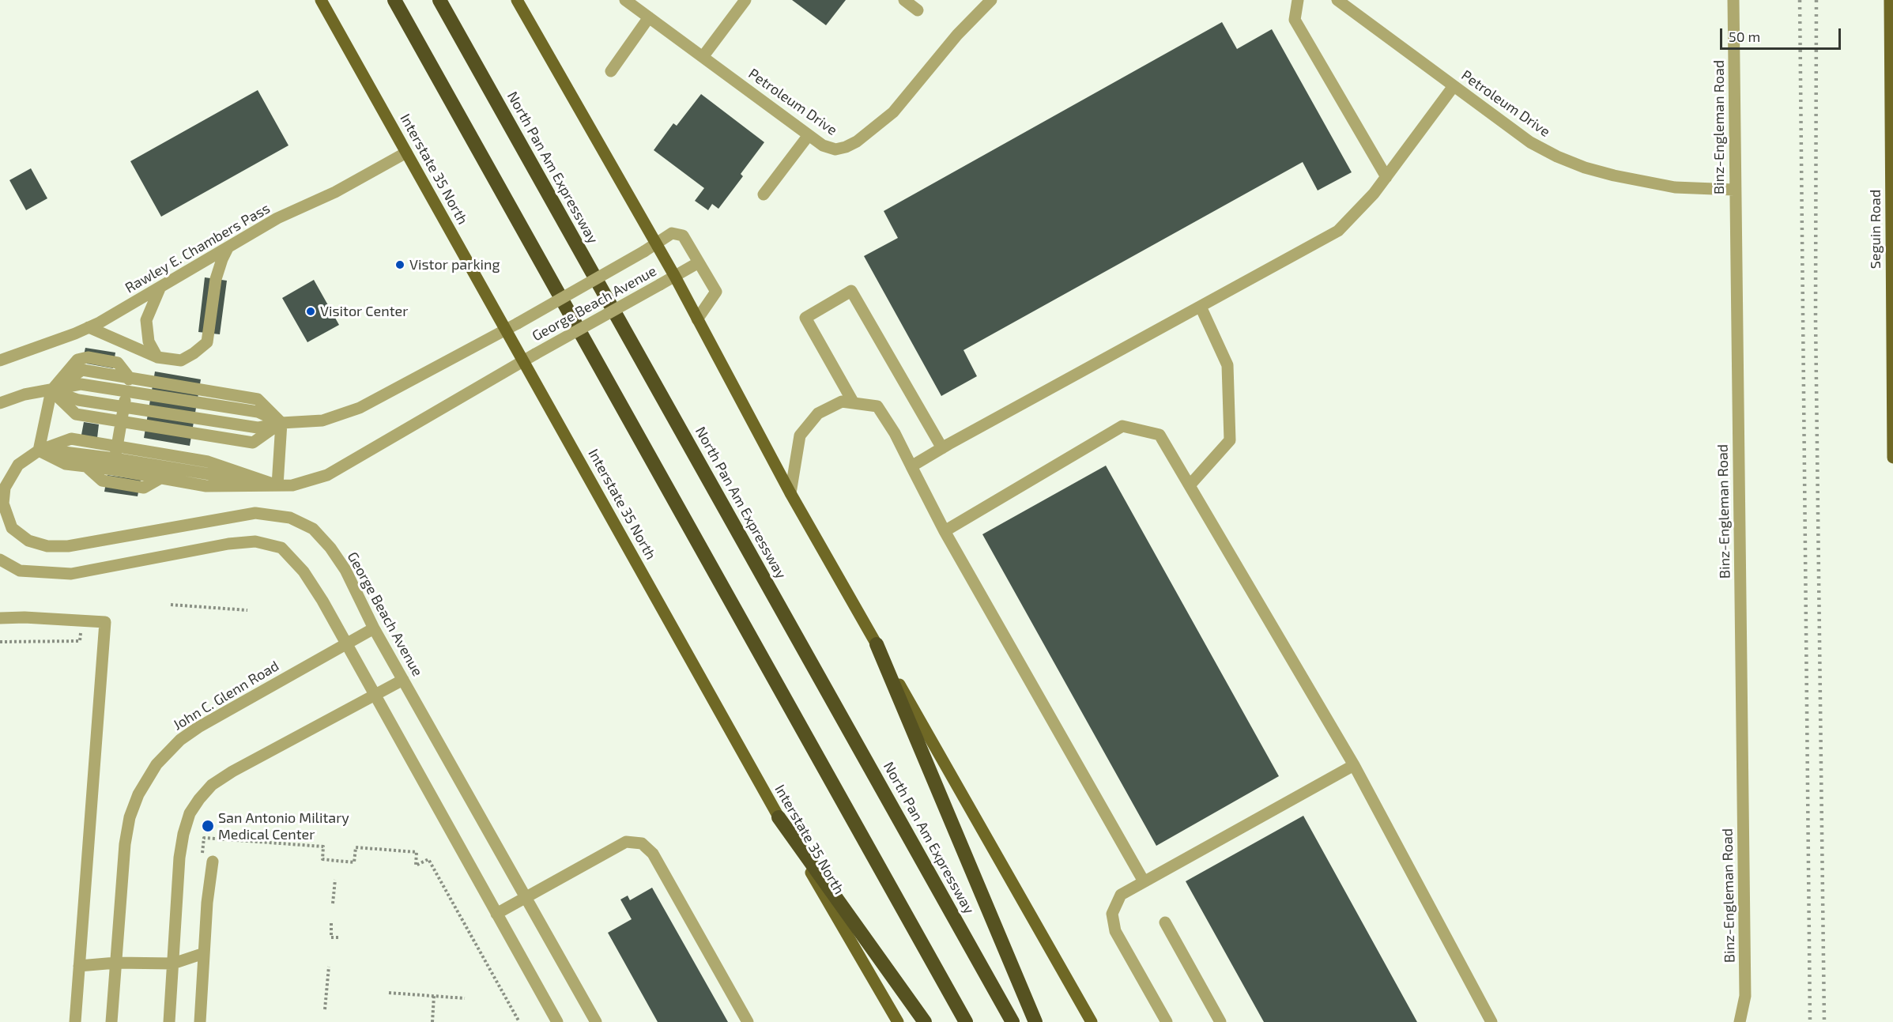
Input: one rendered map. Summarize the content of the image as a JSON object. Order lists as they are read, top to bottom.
{
  "streets": {
    "highway": ["North Pan Am Expressway"],
    "main road": ["Interstate 35 North", "Seguin Road"],
    "street": [
      "Petroleum Drive",
      "Binz-Engleman Road",
      "Rawley E. Chambers Pass",
      "George Beach Avenue",
      "John C. Glenn Road"
    ]
  },
  "crossings": [
    ["Petroleum Drive", "Binz-Engleman Road"],
    ["Interstate 35 North", "Rawley E. Chambers Pass"],
    ["Interstate 35 North", "George Beach Avenue"],
    ["George Beach Avenue", "John C. Glenn Road"]
  ],
  "places": ["Vistor parking", "Visitor Center", "San Antonio Military Medical Center"],
  "scale_bar": "50 m"
}
